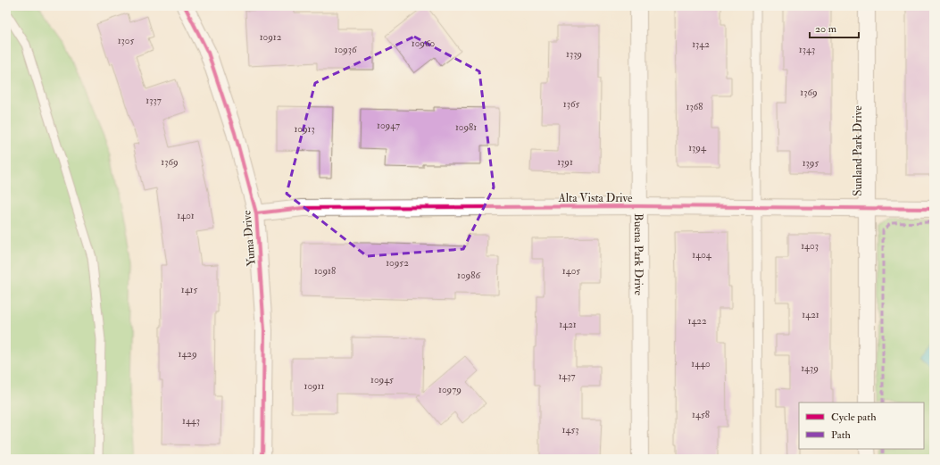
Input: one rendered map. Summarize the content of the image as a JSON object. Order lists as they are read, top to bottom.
{
  "streets": {
    "street": [
      "Sunland Park Drive",
      "Alta Vista Drive",
      "Yuma Drive",
      "Buena Park Drive"
    ]
  },
  "crossings": [
    ["Sunland Park Drive", "Alta Vista Drive"],
    ["Alta Vista Drive", "Yuma Drive"],
    ["Alta Vista Drive", "Buena Park Drive"]
  ],
  "house_numbers": [
    "10912",
    "1305",
    "10960",
    "1342",
    "10936",
    "1343",
    "1339",
    "1369",
    "1337",
    "1365",
    "1368",
    "10947",
    "10981",
    "10913",
    "1394",
    "1369",
    "1391",
    "1395",
    "1401",
    "1403",
    "1404",
    "10952",
    "10918",
    "1405",
    "10986",
    "1415",
    "1421",
    "1422",
    "1421",
    "1429",
    "1440",
    "1439",
    "1437",
    "10945",
    "10911",
    "10979",
    "1458",
    "1443",
    "1453"
  ],
  "legend": ["Cycle path", "Path"],
  "scale_bar": "20 m"
}
